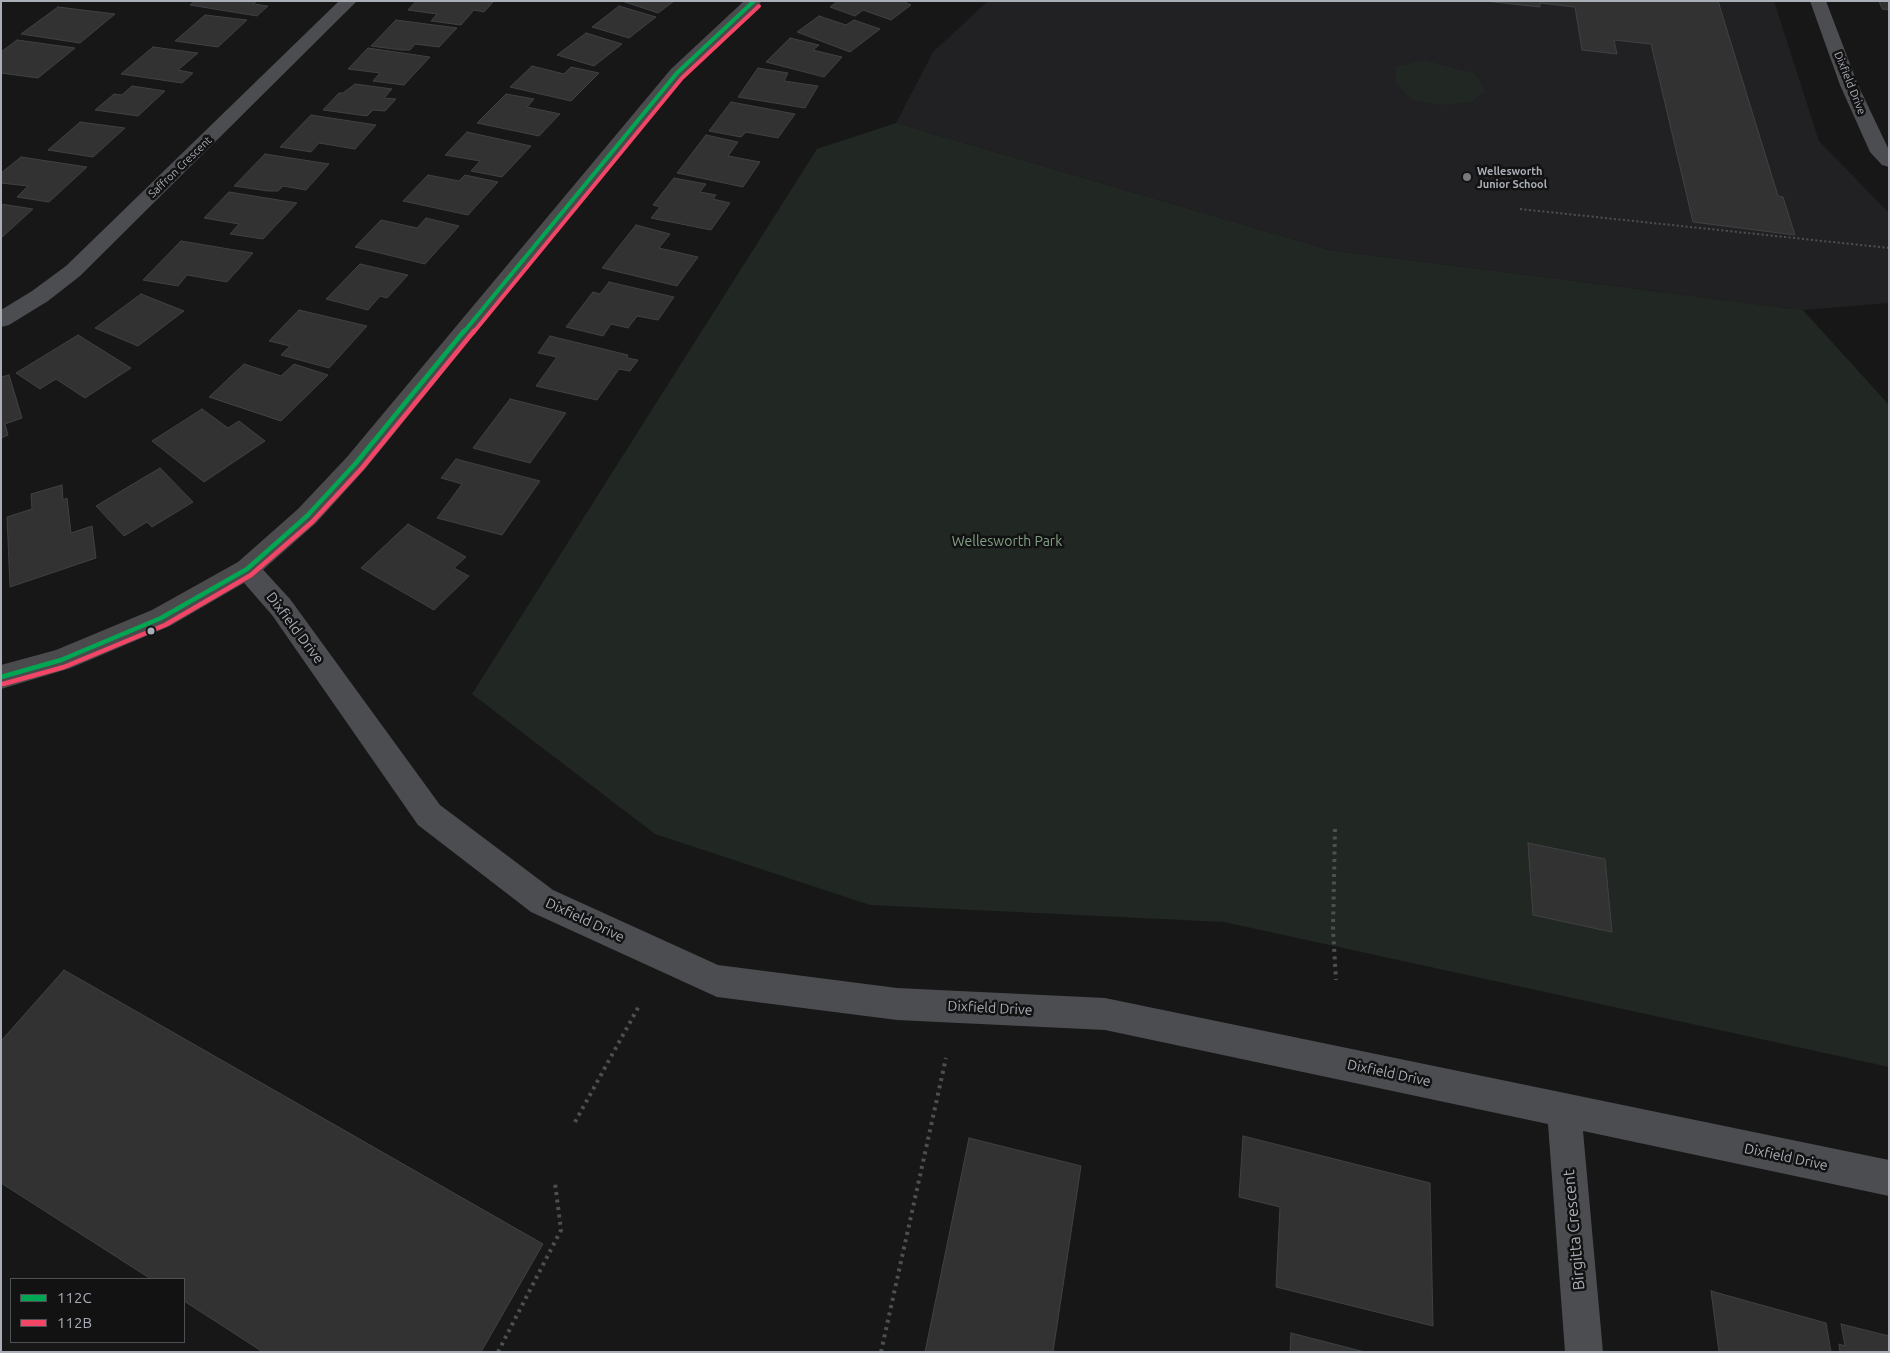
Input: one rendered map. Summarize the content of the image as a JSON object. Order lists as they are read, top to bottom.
{
  "streets": {
    "street": ["Dixfield Drive", "Saffron Crescent", "Birgitta Crescent"]
  },
  "crossings": [
    ["Dixfield Drive", "Birgitta Crescent"]
  ],
  "parks": ["Wellesworth Park"],
  "places": ["Wellesworth Junior School"],
  "lines": ["transit line 112C", "transit line 112B"],
  "legend": ["112C", "112B"]
}
